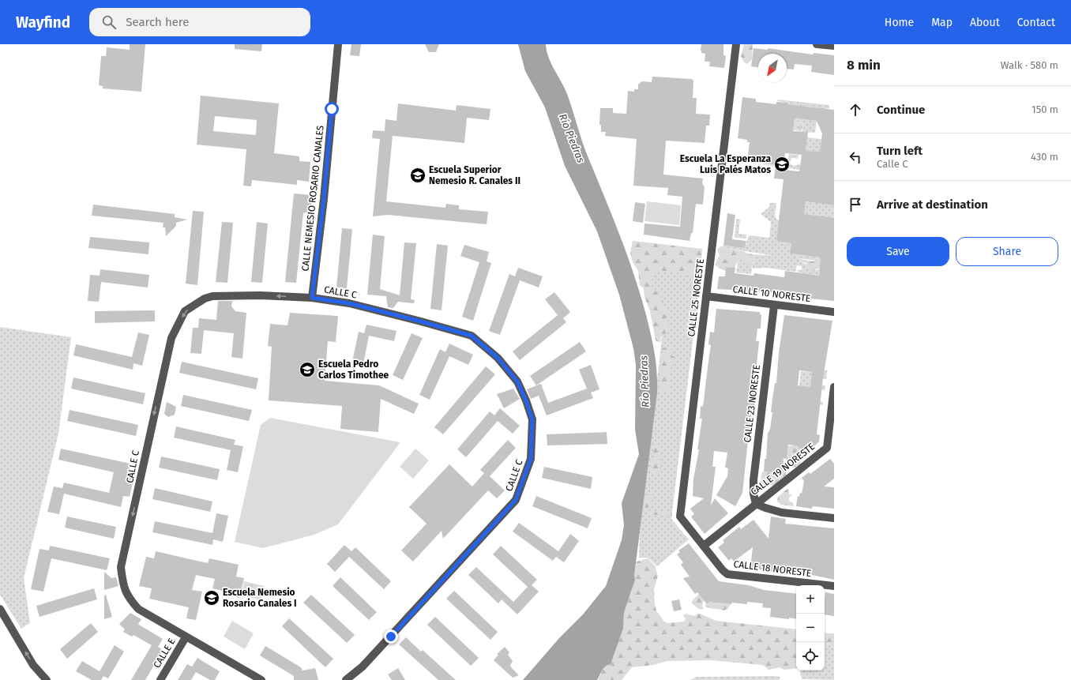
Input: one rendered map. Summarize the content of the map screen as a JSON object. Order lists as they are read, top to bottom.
{
  "streets": {
    "street": [
      "CALLE NEMESIO ROSARIO CANALES",
      "CALLE C",
      "CALLE 10 NORESTE",
      "CALLE 25 NORESTE",
      "CALLE 23 NORESTE",
      "CALLE 19 NORESTE",
      "CALLE 18 NORESTE",
      "CALLE E"
    ]
  },
  "crossings": [
    ["CALLE NEMESIO ROSARIO CANALES", "CALLE C"],
    ["CALLE C", "CALLE E"],
    ["CALLE 10 NORESTE", "CALLE 25 NORESTE"],
    ["CALLE 10 NORESTE", "CALLE 23 NORESTE"],
    ["CALLE 25 NORESTE", "CALLE 19 NORESTE"],
    ["CALLE 25 NORESTE", "CALLE 18 NORESTE"],
    ["CALLE 23 NORESTE", "CALLE 19 NORESTE"],
    ["CALLE 19 NORESTE", "CALLE 18 NORESTE"]
  ],
  "water": ["Río Piedras"],
  "places": {
    "school or university": [
      "Escuela La Esperanza Luis Palés Matos",
      "Escuela Superior Nemesio R. Canales II",
      "Escuela Pedro Carlos Timothee",
      "Escuela Nemesio Rosario Canales I"
    ]
  },
  "north": "bottom left",
  "page": {
    "header": "Wayfind",
    "search": "Search here",
    "nav": [
      "Home",
      "Map",
      "About",
      "Contact"
    ],
    "heading": ["8 min", "Walk · 580 m"],
    "list": [
      ["Continue", "150 m"],
      ["Turn left", "Calle C", "430 m"],
      "Arrive at destination"
    ],
    "buttons": ["Save", "Share"],
    "map_buttons": ["+", "−"]
  }
}
